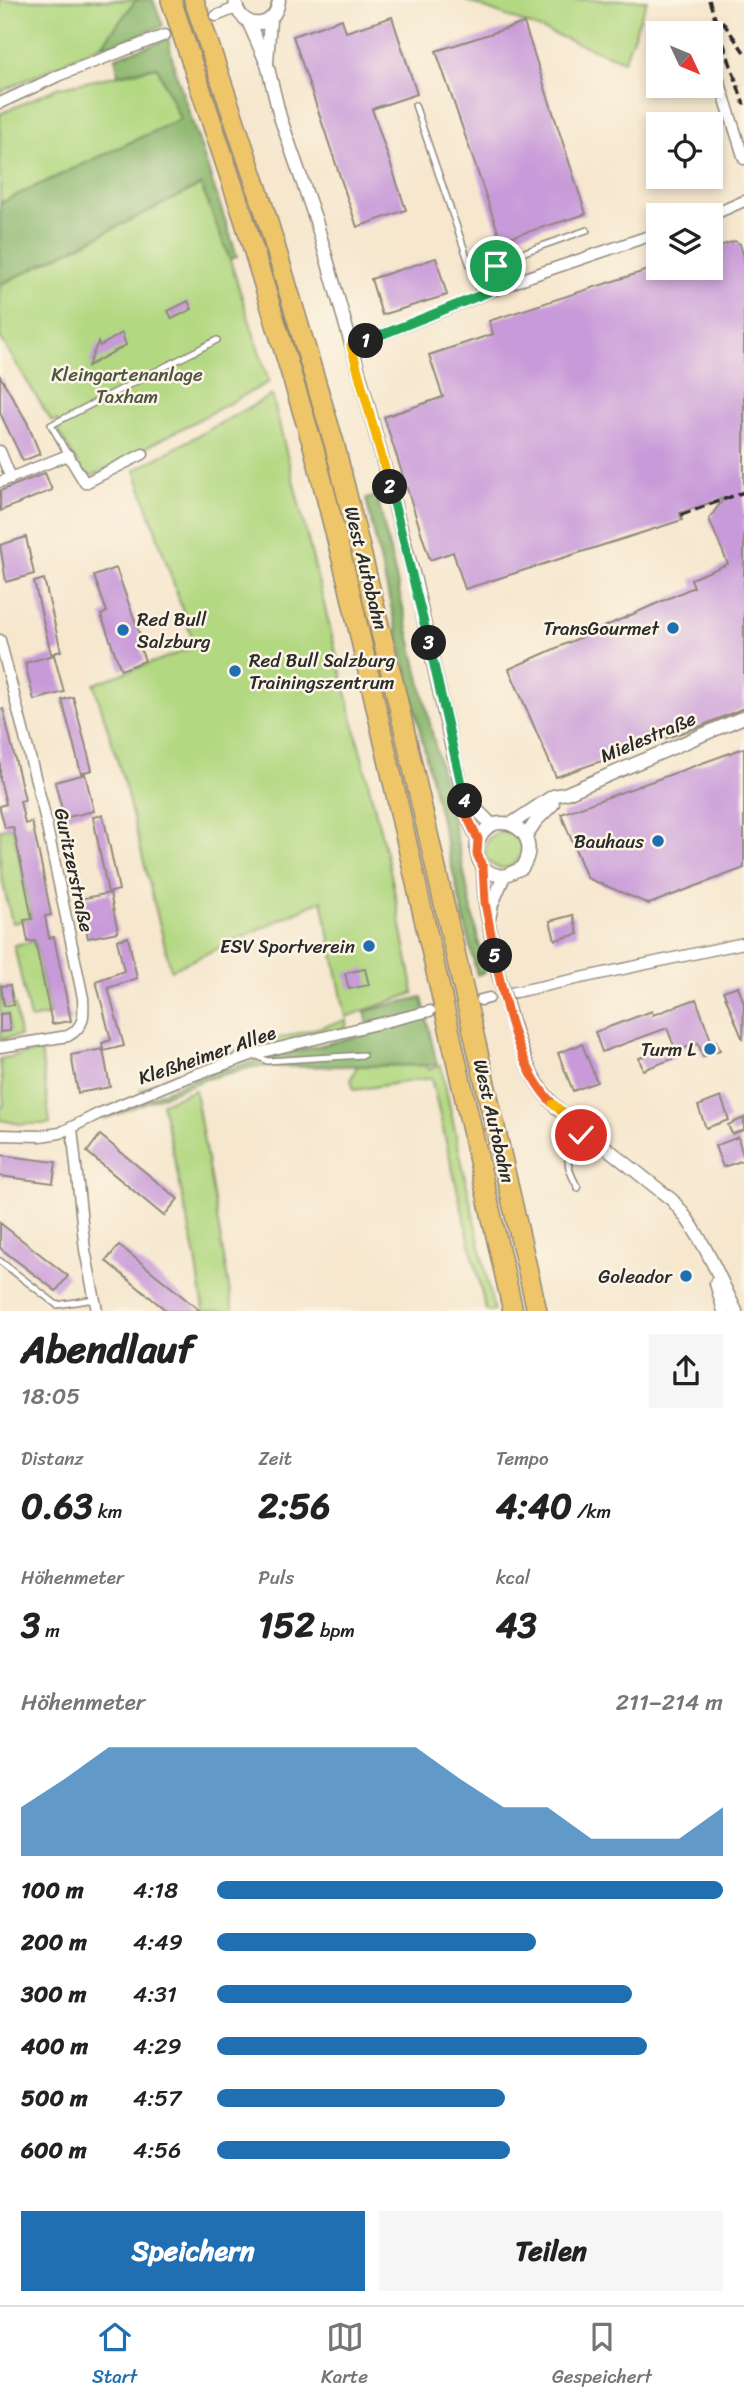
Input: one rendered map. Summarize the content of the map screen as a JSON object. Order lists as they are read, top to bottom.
{
  "streets": {
    "highway": ["West Autobahn"],
    "street": ["Mielestraße", "Guritzerstraße", "Kleßheimer Allee"]
  },
  "parks": ["Kleingartenanlage Taxham"],
  "places": [
    "TransGourmet",
    "Red Bull Salzburg",
    "Red Bull Salzburg Trainingszentrum",
    "Bauhaus",
    "ESV Sportverein",
    "Turm L",
    "Goleador"
  ],
  "north": "bottom right",
  "page": {
    "pins": [
      "1",
      "2",
      "3",
      "4",
      "5"
    ],
    "heading": ["Abendlauf", "18:05"],
    "stats": [
      ["Distanz", "0.63 km"],
      ["Zeit", "2:56"],
      ["Tempo", "4:40 /km"],
      ["Höhenmeter", "3 m"],
      ["Puls", "152 bpm"],
      ["kcal", "43"]
    ],
    "chart": ["Höhenmeter", "211–214 m"],
    "list": [
      {
        "name": "100 m",
        "note": "4:18"
      },
      {
        "name": "200 m",
        "note": "4:49"
      },
      {
        "name": "300 m",
        "note": "4:31"
      },
      {
        "name": "400 m",
        "note": "4:29"
      },
      {
        "name": "500 m",
        "note": "4:57"
      },
      {
        "name": "600 m",
        "note": "4:56"
      }
    ],
    "buttons": ["Speichern", "Teilen"],
    "tabs": ["Start", "Karte", "Gespeichert"]
  }
}
